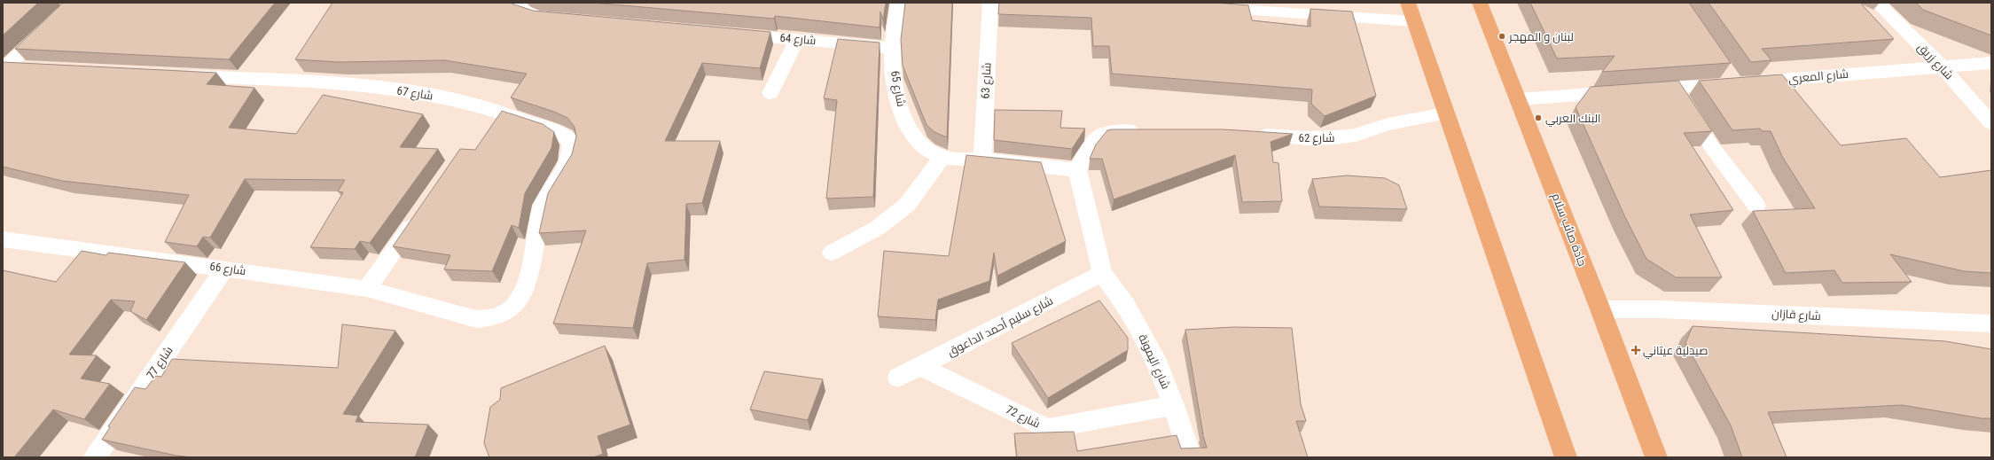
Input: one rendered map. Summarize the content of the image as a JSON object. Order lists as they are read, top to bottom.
{
  "streets": {
    "highway": ["جادة صائب سلام"],
    "street": [
      "شارع 64",
      "شارع زريق",
      "شارع المعري",
      "شارع 63",
      "شارع 65",
      "شارع 67",
      "شارع 62",
      "شارع 66",
      "شارع قازان",
      "شارع سليم أحمد الداعوق",
      "شارع اليمونة",
      "شارع 77",
      "شارع 72"
    ]
  },
  "crossings": [
    ["شارع 64", "شارع 65"],
    ["شارع زريق", "شارع المعري"],
    ["شارع المعري", "جادة صائب سلام"],
    ["شارع 63", "شارع 65"],
    ["شارع 67", "شارع 66"],
    ["جادة صائب سلام", "شارع قازان"],
    ["شارع 66", "شارع 77"],
    ["شارع سليم أحمد الداعوق", "شارع اليمونة"],
    ["شارع سليم أحمد الداعوق", "شارع 72"],
    ["شارع اليمونة", "شارع 72"]
  ],
  "places": {
    "other": ["لبنان و المهجر", "البنك العربي"],
    "health": ["صيدلية عيتاني"]
  }
}
